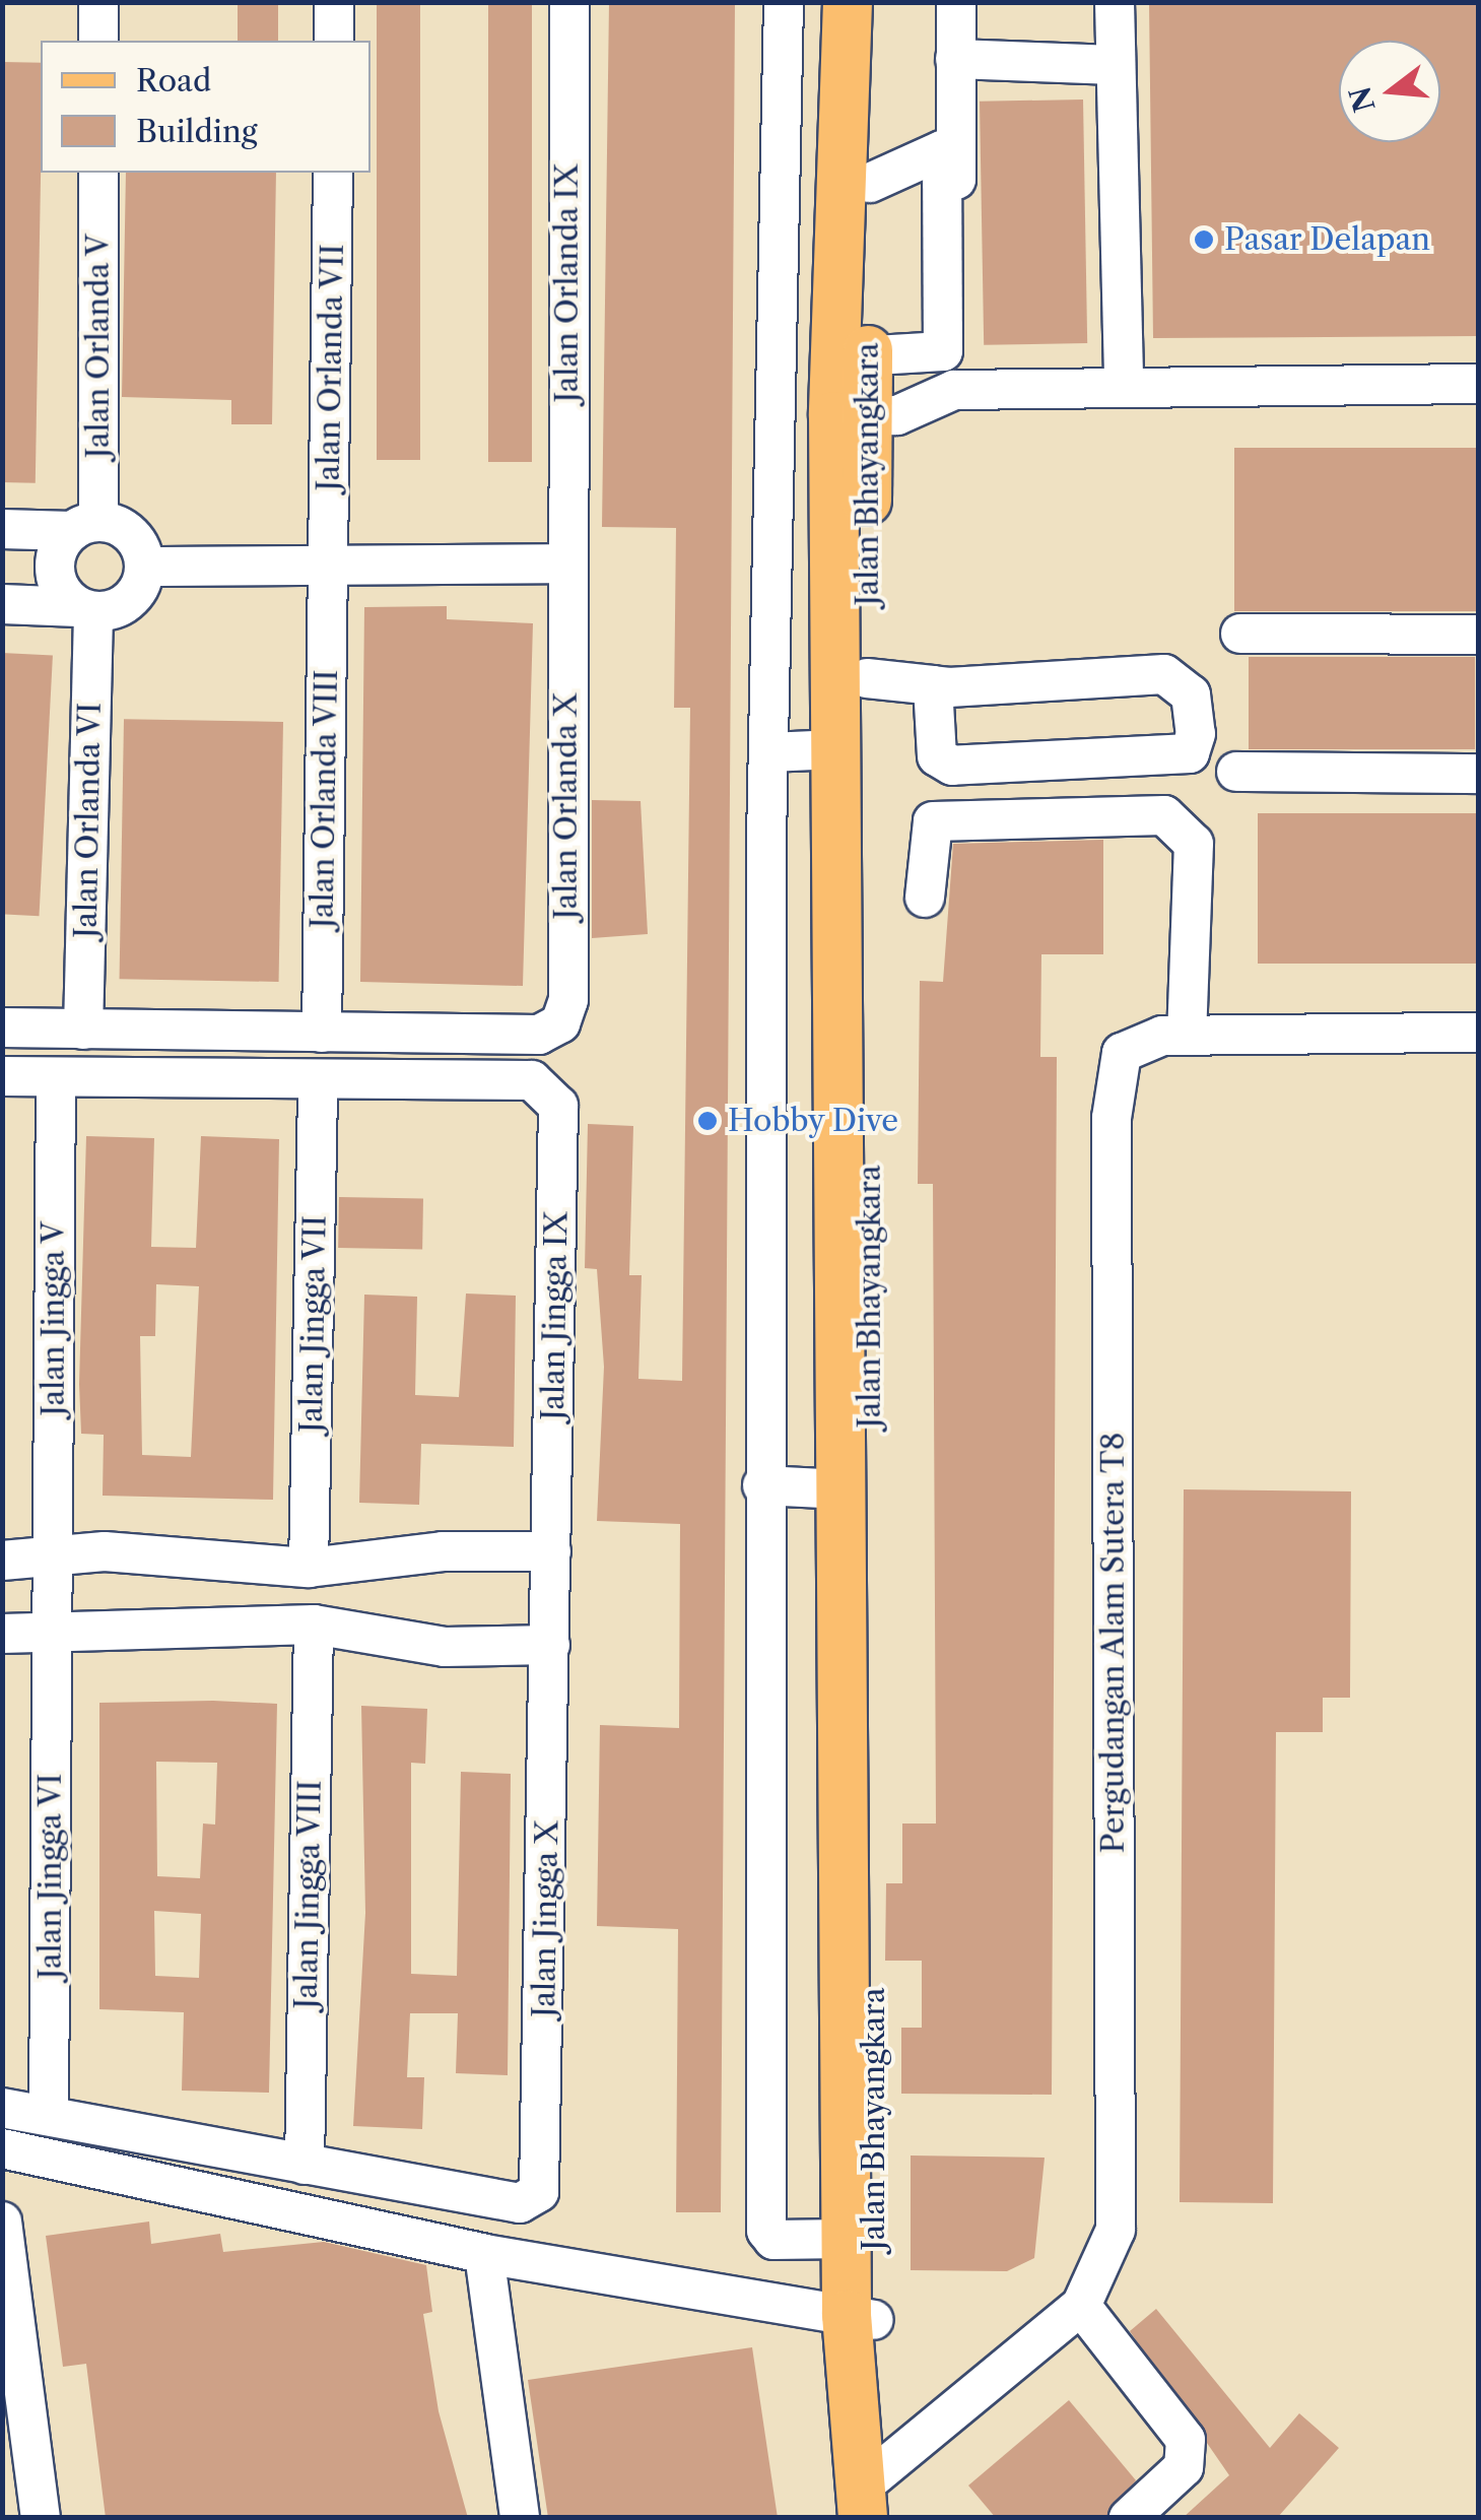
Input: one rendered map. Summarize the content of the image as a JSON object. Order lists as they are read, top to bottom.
{
  "streets": {
    "main road": ["Jalan Bhayangkara"],
    "street": [
      "Jalan Orlanda IX",
      "Jalan Orlanda V",
      "Jalan Orlanda VII",
      "Jalan Orlanda VIII",
      "Jalan Orlanda X",
      "Jalan Orlanda VI",
      "Jalan Jingga IX",
      "Jalan Jingga V",
      "Jalan Jingga VII",
      "Pergudangan Alam Sutera T8",
      "Jalan Jingga VI",
      "Jalan Jingga VIII",
      "Jalan Jingga X"
    ]
  },
  "crossings": [
    ["Jalan Orlanda IX", "Jalan Orlanda X"],
    ["Jalan Orlanda V", "Jalan Orlanda VI"],
    ["Jalan Orlanda VII", "Jalan Orlanda VIII"],
    ["Jalan Bhayangkara", "Pergudangan Alam Sutera T8"],
    ["Jalan Orlanda VIII", "Jalan Orlanda X"],
    ["Jalan Jingga IX", "Jalan Jingga VII"],
    ["Jalan Jingga IX", "Jalan Jingga X"],
    ["Jalan Jingga V", "Jalan Jingga VI"],
    ["Jalan Jingga VIII", "Jalan Jingga X"]
  ],
  "places": ["Pasar Delapan", "Hobby Dive"],
  "legend": ["Road", "Building"],
  "north": "left"
}
